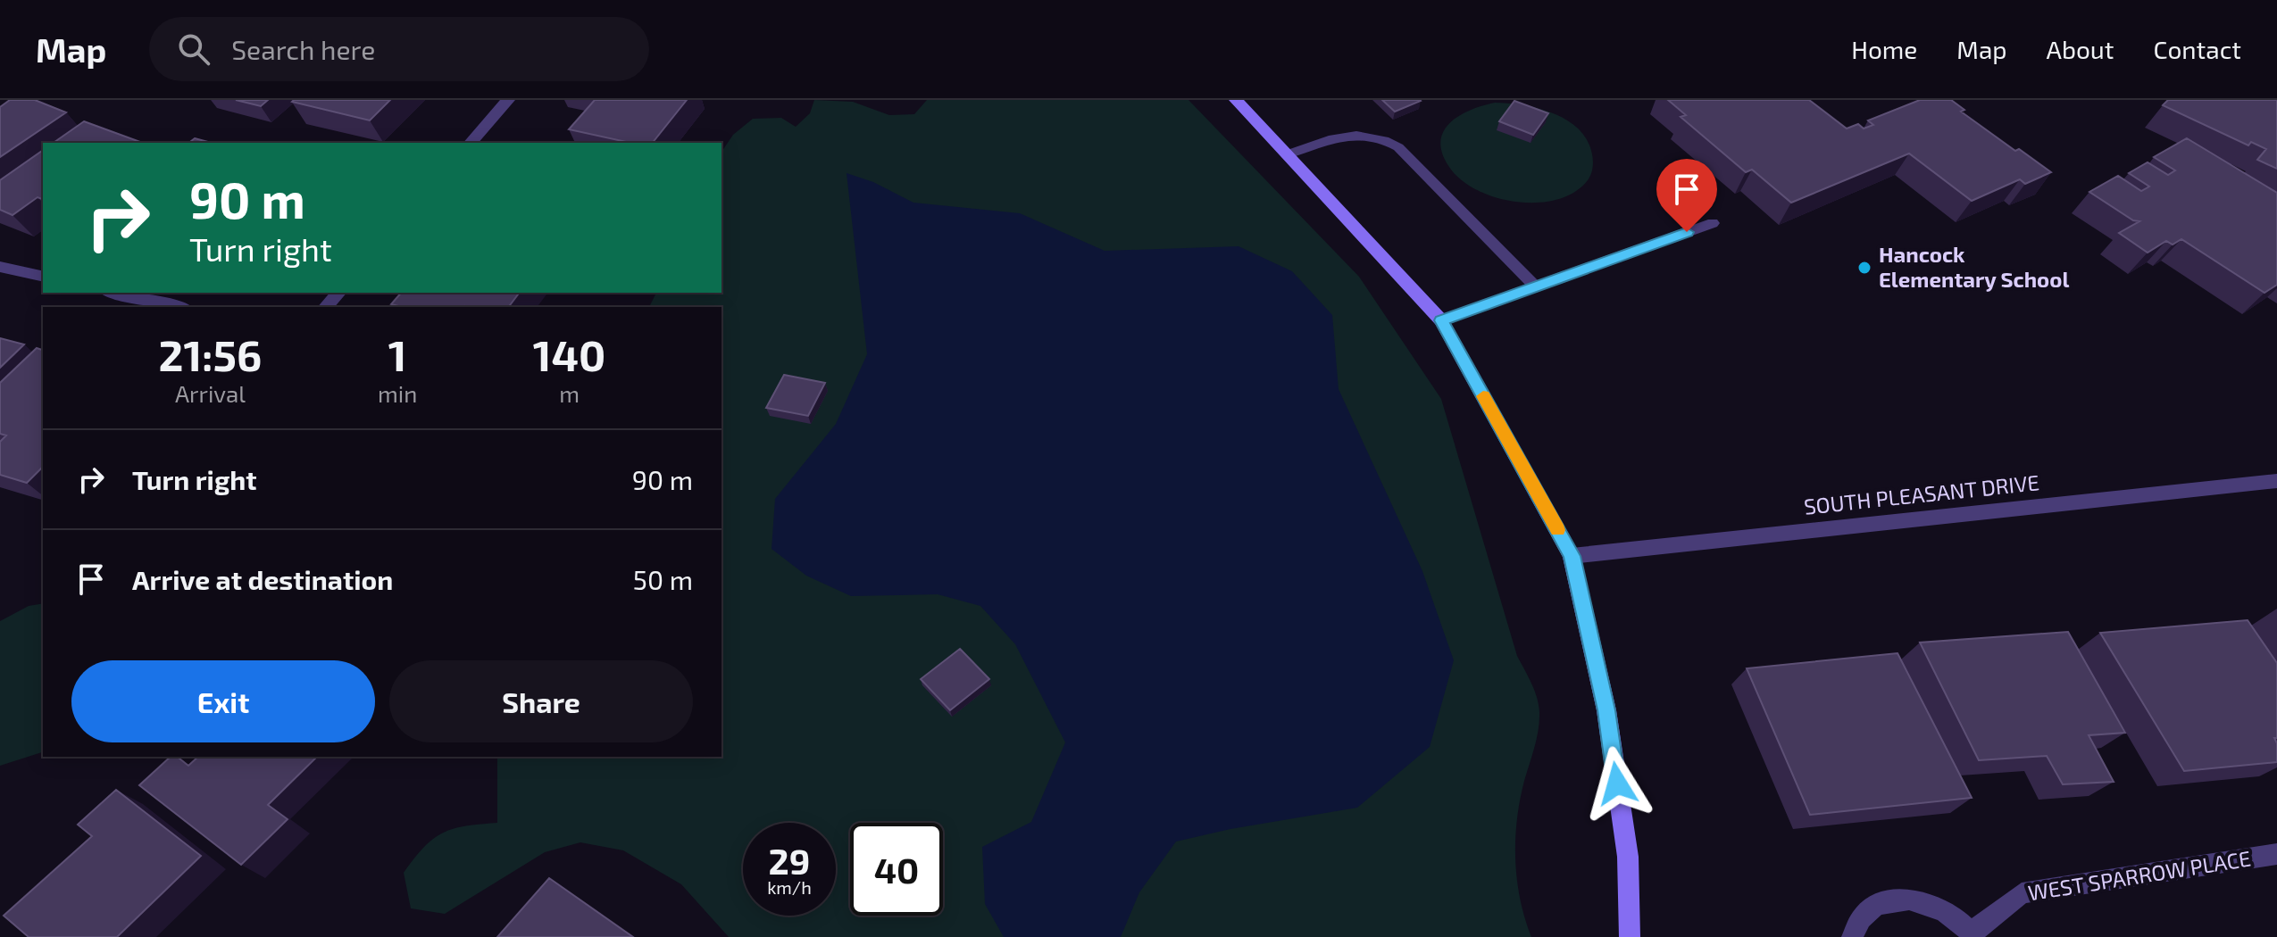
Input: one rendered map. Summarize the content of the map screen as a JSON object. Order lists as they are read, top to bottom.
{
  "streets": {
    "street": ["SOUTH PLEASANT DRIVE", "WEST SPARROW PLACE"]
  },
  "places": ["Hancock Elementary School"],
  "page": {
    "header": "Map",
    "search": "Search here",
    "nav": [
      "Home",
      "Map",
      "About",
      "Contact"
    ],
    "turn": ["90 m", "Turn right"],
    "eta": [
      "21:56",
      "Arrival",
      "1",
      "min",
      "140",
      "m"
    ],
    "list": [
      {
        "name": "Turn right",
        "value": "90 m"
      },
      {
        "name": "Arrive at destination",
        "value": "50 m"
      }
    ],
    "buttons": ["Exit", "Share"],
    "speed": "29 km/h",
    "limit": "40"
  }
}
